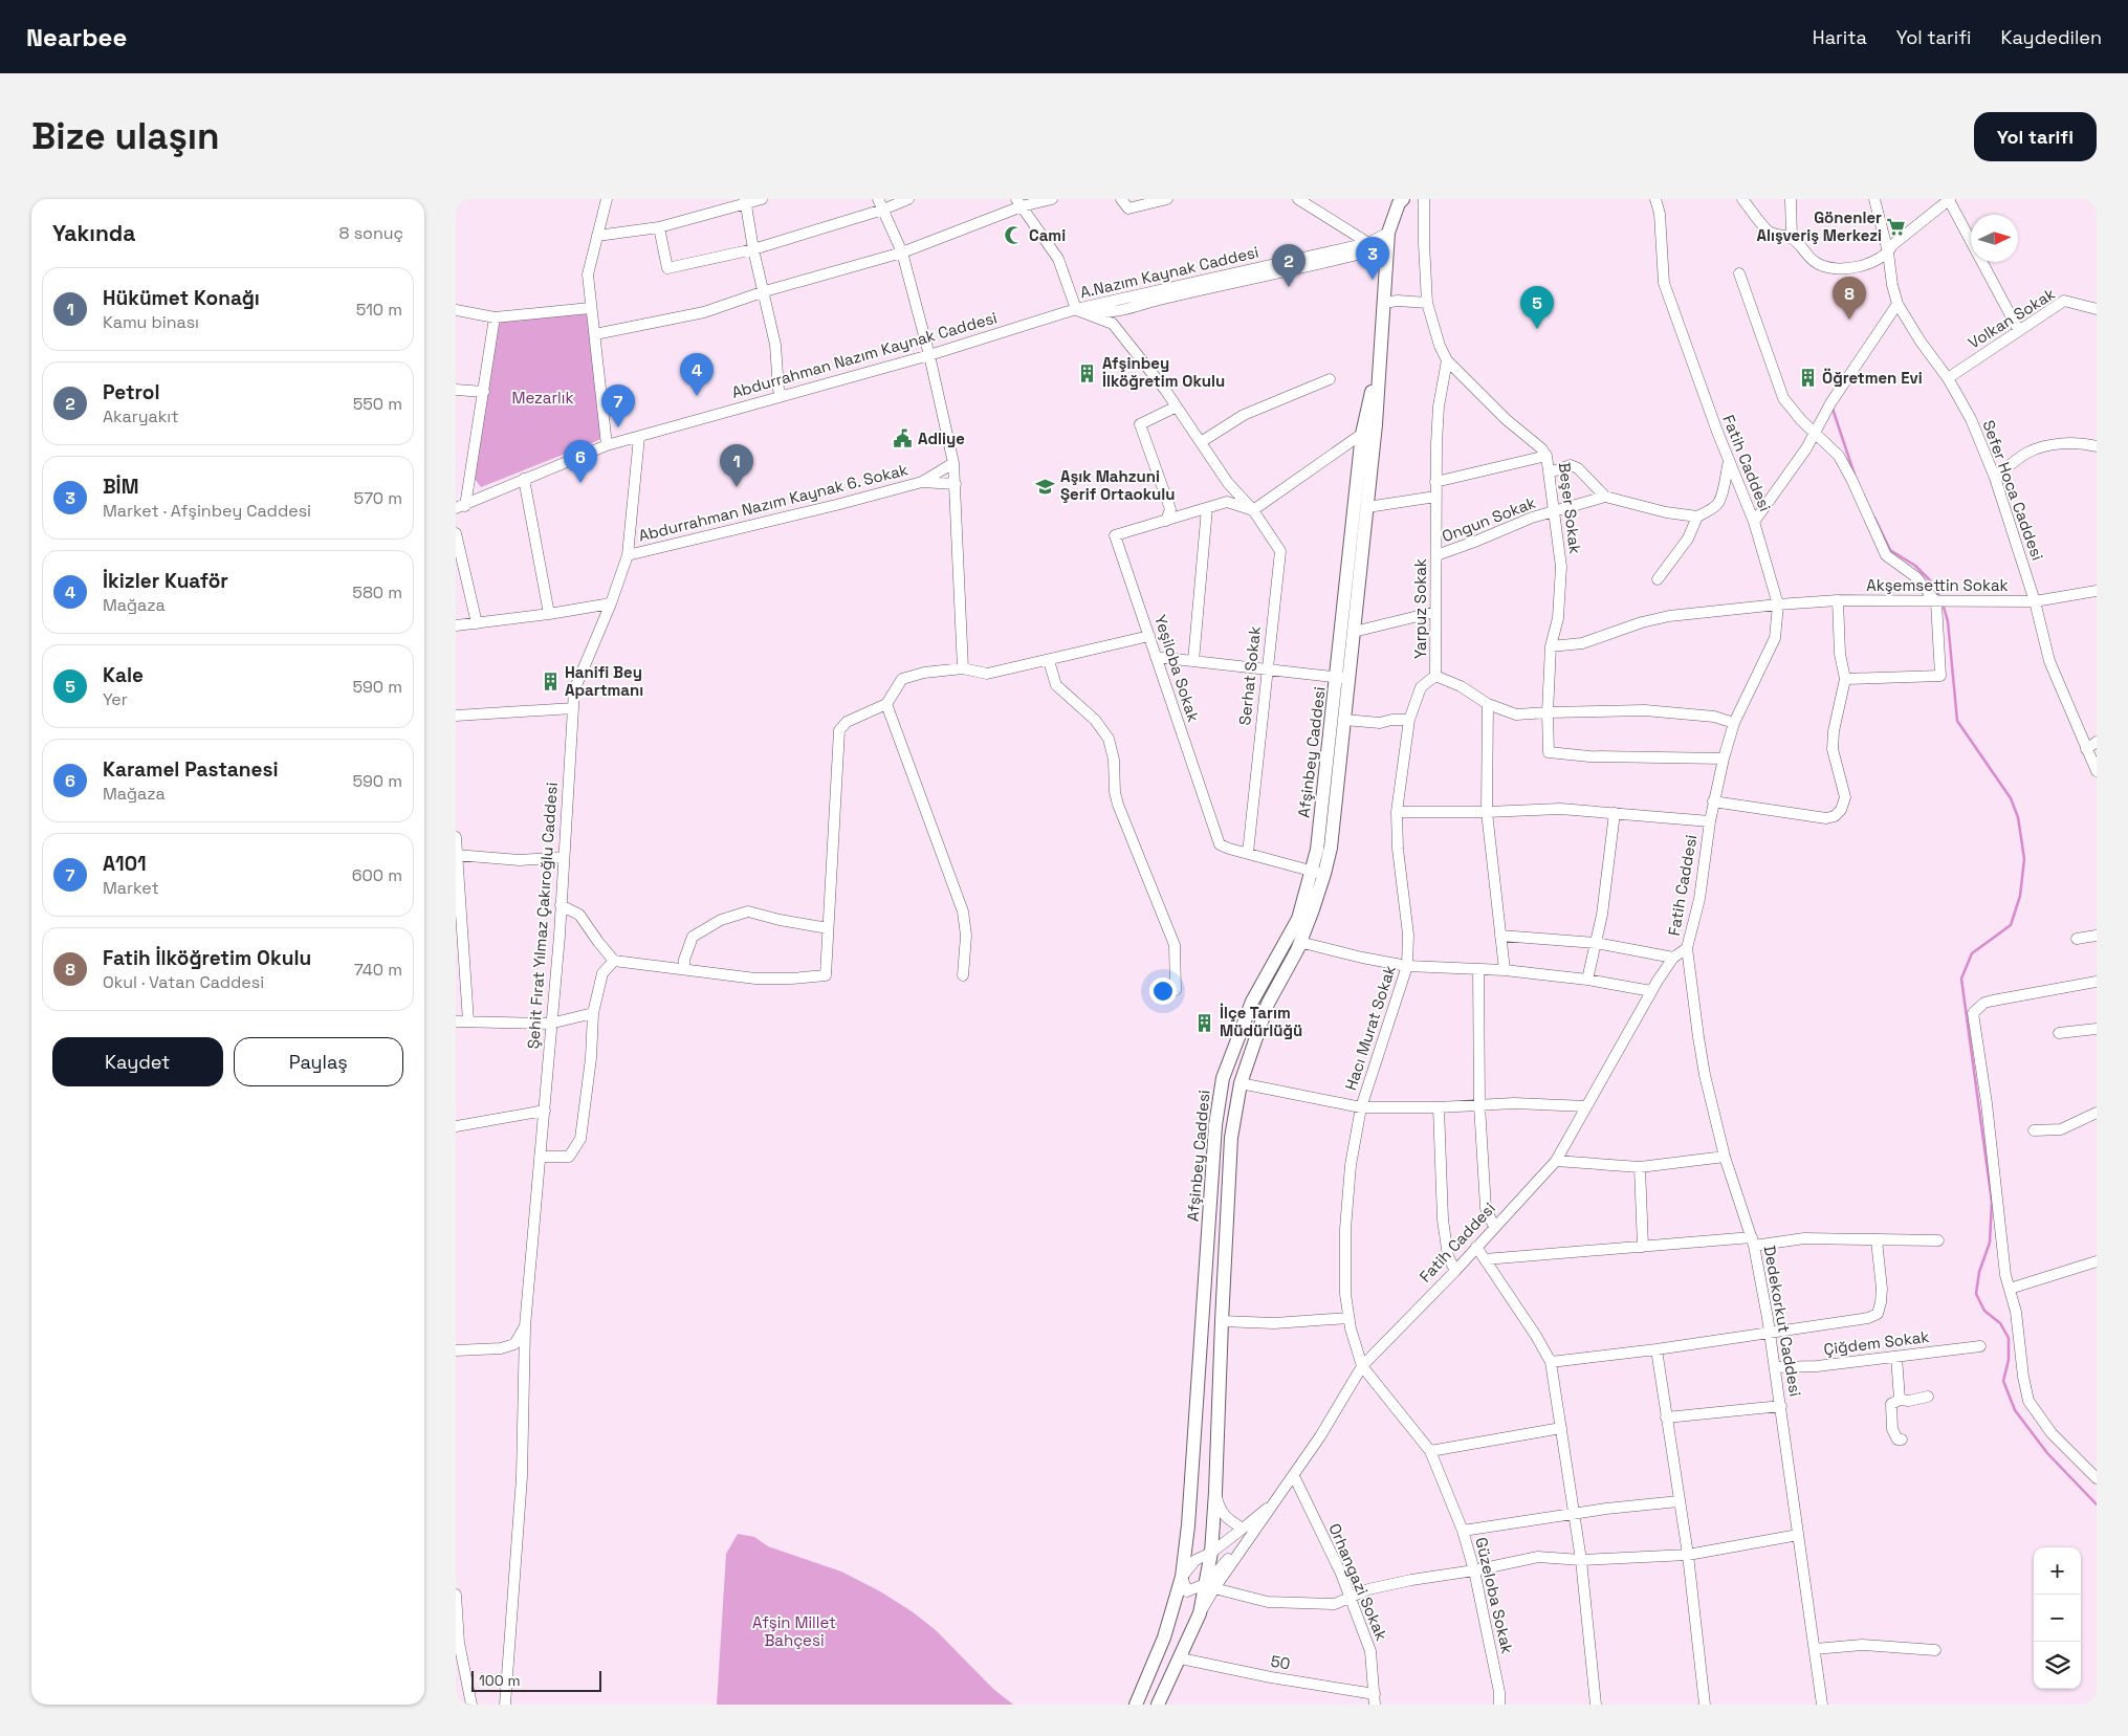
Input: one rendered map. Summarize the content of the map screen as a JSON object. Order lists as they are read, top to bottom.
{
  "streets": {
    "main road": ["Afşinbey Caddesi"],
    "street": [
      "A.Nazım Kaynak Caddesi",
      "Volkan Sokak",
      "Abdurrahman Nazım Kaynak Caddesi",
      "Fatih Caddesi",
      "Sefer Hoca Caddesi",
      "Abdurrahman Nazım Kaynak 6. Sokak",
      "Beşer Sokak",
      "Ongun Sokak",
      "Akşemsettin Sokak",
      "Yarpuz Sokak",
      "Yeşiloba Sokak",
      "Serhat Sokak",
      "Şehit Fırat Yılmaz Çakıroğlu Caddesi",
      "Hacı Murat Sokak",
      "Dedekorkut Caddesi",
      "Çiğdem Sokak",
      "Orhangazi Sokak",
      "Güzeloba Sokak",
      "50"
    ]
  },
  "crossings": [
    ["A.Nazım Kaynak Caddesi", "Abdurrahman Nazım Kaynak Caddesi"],
    ["A.Nazım Kaynak Caddesi", "Serhat Sokak"],
    ["A.Nazım Kaynak Caddesi", "Afşinbey Caddesi"],
    ["Volkan Sokak", "Sefer Hoca Caddesi"],
    ["Abdurrahman Nazım Kaynak Caddesi", "Serhat Sokak"],
    ["Abdurrahman Nazım Kaynak Caddesi", "Şehit Fırat Yılmaz Çakıroğlu Caddesi"],
    ["Fatih Caddesi", "Beşer Sokak"],
    ["Fatih Caddesi", "Akşemsettin Sokak"],
    ["Fatih Caddesi", "Yarpuz Sokak"],
    ["Fatih Caddesi", "Hacı Murat Sokak"],
    ["Fatih Caddesi", "Dedekorkut Caddesi"],
    ["Fatih Caddesi", "Orhangazi Sokak"],
    ["Fatih Caddesi", "Güzeloba Sokak"],
    ["Sefer Hoca Caddesi", "Akşemsettin Sokak"],
    ["Abdurrahman Nazım Kaynak 6. Sokak", "Şehit Fırat Yılmaz Çakıroğlu Caddesi"],
    ["Beşer Sokak", "Ongun Sokak"],
    ["Beşer Sokak", "Akşemsettin Sokak"],
    ["Beşer Sokak", "Yarpuz Sokak"],
    ["Ongun Sokak", "Yarpuz Sokak"],
    ["Yarpuz Sokak", "Hacı Murat Sokak"],
    ["Yeşiloba Sokak", "Serhat Sokak"],
    ["Yeşiloba Sokak", "Afşinbey Caddesi"],
    ["Afşinbey Caddesi", "50"],
    ["Hacı Murat Sokak", "Güzeloba Sokak"],
    ["Dedekorkut Caddesi", "Çiğdem Sokak"],
    ["Orhangazi Sokak", "50"]
  ],
  "parks": ["Mezarlık", "Afşin Millet Bahçesi"],
  "places": {
    "supermarket": ["Gönenler Alışveriş Merkezi"],
    "mosque": ["Cami"],
    "building": [
      "Afşinbey İlköğretim Okulu",
      "Öğretmen Evi",
      "Hanifi Bey Apartmanı",
      "İlçe Tarım Müdürlüğü"
    ],
    "public building": ["Adliye"],
    "school or university": ["Aşık Mahzuni Şerif Ortaokulu"]
  },
  "scale_bar": "100 m",
  "north": "right",
  "page": {
    "header": "Nearbee",
    "nav": ["Harita", "Yol tarifi", "Kaydedilen"],
    "buttons": [
      "Yol tarifi",
      ["Kaydet", "Paylaş"]
    ],
    "title": "Bize ulaşın",
    "heading": ["Yakında", "8 sonuç"],
    "pins": [
      "3",
      "2",
      "8",
      "5",
      "4",
      "7",
      "6",
      "1"
    ],
    "list": [
      {
        "mark": "1",
        "name": "Hükümet Konağı",
        "note": "Kamu binası",
        "value": "510 m"
      },
      {
        "mark": "2",
        "name": "Petrol",
        "note": "Akaryakıt",
        "value": "550 m"
      },
      {
        "mark": "3",
        "name": "BİM",
        "note": "Market · Afşinbey Caddesi",
        "value": "570 m"
      },
      {
        "mark": "4",
        "name": "İkizler Kuaför",
        "note": "Mağaza",
        "value": "580 m"
      },
      {
        "mark": "5",
        "name": "Kale",
        "note": "Yer",
        "value": "590 m"
      },
      {
        "mark": "6",
        "name": "Karamel Pastanesi",
        "note": "Mağaza",
        "value": "590 m"
      },
      {
        "mark": "7",
        "name": "A101",
        "note": "Market",
        "value": "600 m"
      },
      {
        "mark": "8",
        "name": "Fatih İlköğretim Okulu",
        "note": "Okul · Vatan Caddesi",
        "value": "740 m"
      }
    ],
    "map_buttons": ["+", "−"],
    "scale": "100 m"
  }
}
